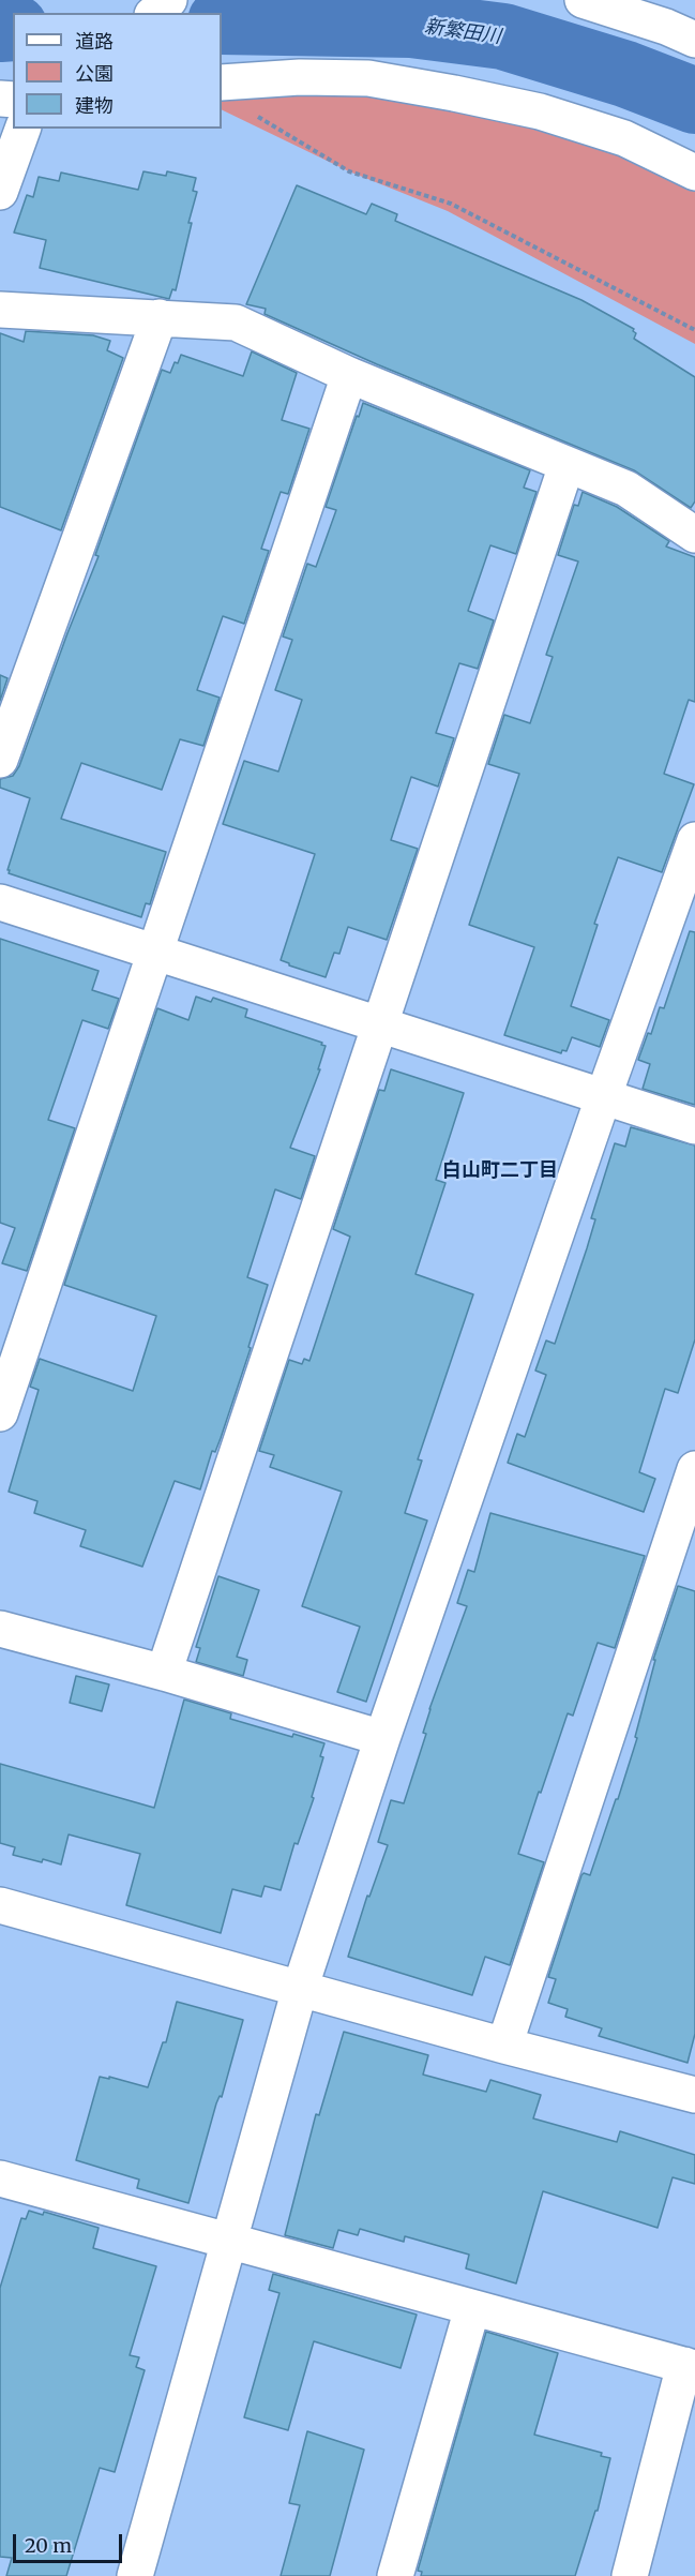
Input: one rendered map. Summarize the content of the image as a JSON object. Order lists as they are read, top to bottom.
{
  "districts": ["白山町二丁目"],
  "water": ["新繁田川"],
  "legend": ["道路", "公園", "建物"],
  "scale_bar": "20 m"
}
